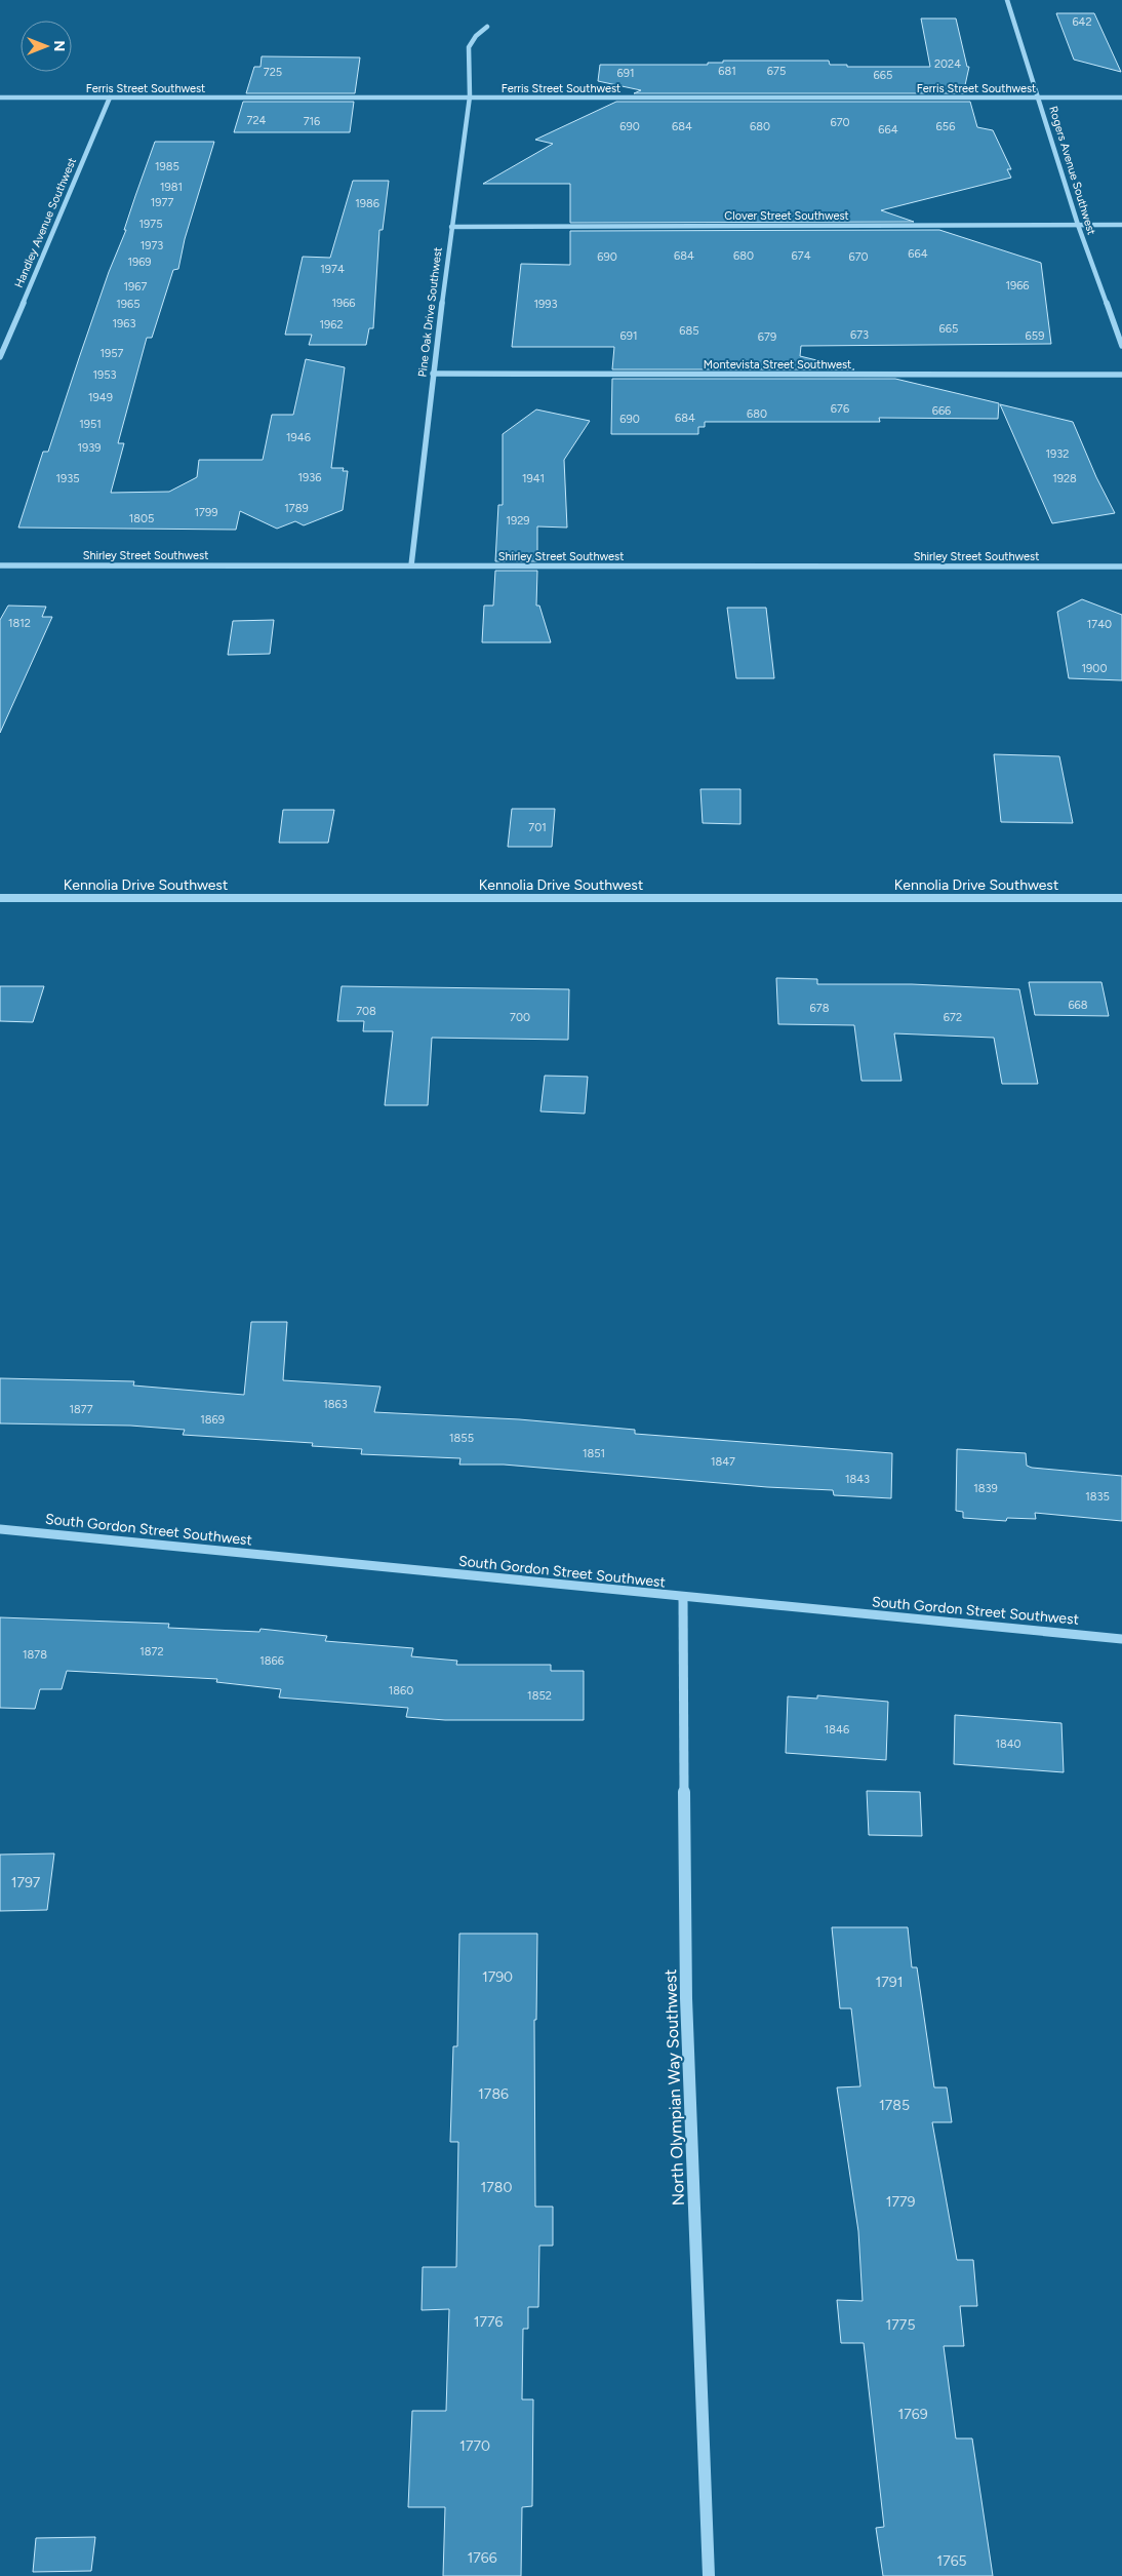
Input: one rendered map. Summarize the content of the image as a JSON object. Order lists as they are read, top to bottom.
{
  "streets": {
    "street": [
      "Ferris Street Southwest",
      "Rogers Avenue Southwest",
      "Clover Street Southwest",
      "Handley Avenue Southwest",
      "Pine Oak Drive Southwest",
      "Montevista Street Southwest",
      "Shirley Street Southwest",
      "Kennolia Drive Southwest",
      "South Gordon Street Southwest",
      "North Olympian Way Southwest"
    ]
  },
  "crossings": [
    ["Ferris Street Southwest", "Rogers Avenue Southwest"],
    ["Ferris Street Southwest", "Handley Avenue Southwest"],
    ["Ferris Street Southwest", "Pine Oak Drive Southwest"],
    ["Rogers Avenue Southwest", "Clover Street Southwest"],
    ["Clover Street Southwest", "Pine Oak Drive Southwest"],
    ["Pine Oak Drive Southwest", "Montevista Street Southwest"],
    ["Pine Oak Drive Southwest", "Shirley Street Southwest"],
    ["South Gordon Street Southwest", "North Olympian Way Southwest"]
  ],
  "house_numbers": [
    "642",
    "2024",
    "681",
    "675",
    "725",
    "691",
    "665",
    "724",
    "716",
    "670",
    "690",
    "684",
    "680",
    "656",
    "664",
    "1985",
    "1981",
    "1977",
    "1986",
    "1975",
    "1973",
    "664",
    "684",
    "680",
    "674",
    "690",
    "670",
    "1969",
    "1974",
    "1966",
    "1967",
    "1966",
    "1965",
    "1993",
    "1963",
    "1962",
    "665",
    "685",
    "673",
    "691",
    "659",
    "679",
    "1957",
    "1953",
    "1949",
    "676",
    "666",
    "680",
    "684",
    "690",
    "1951",
    "1946",
    "1939",
    "1932",
    "1936",
    "1935",
    "1941",
    "1928",
    "1789",
    "1799",
    "1805",
    "1929",
    "1812",
    "1740",
    "1900",
    "701",
    "668",
    "678",
    "708",
    "700",
    "672",
    "1863",
    "1877",
    "1869",
    "1855",
    "1851",
    "1847",
    "1843",
    "1839",
    "1835",
    "1872",
    "1878",
    "1866",
    "1860",
    "1852",
    "1846",
    "1840",
    "1797",
    "1790",
    "1791",
    "1786",
    "1785",
    "1780",
    "1779",
    "1776",
    "1775",
    "1769",
    "1770",
    "1766",
    "1765"
  ],
  "north": "right"
}
